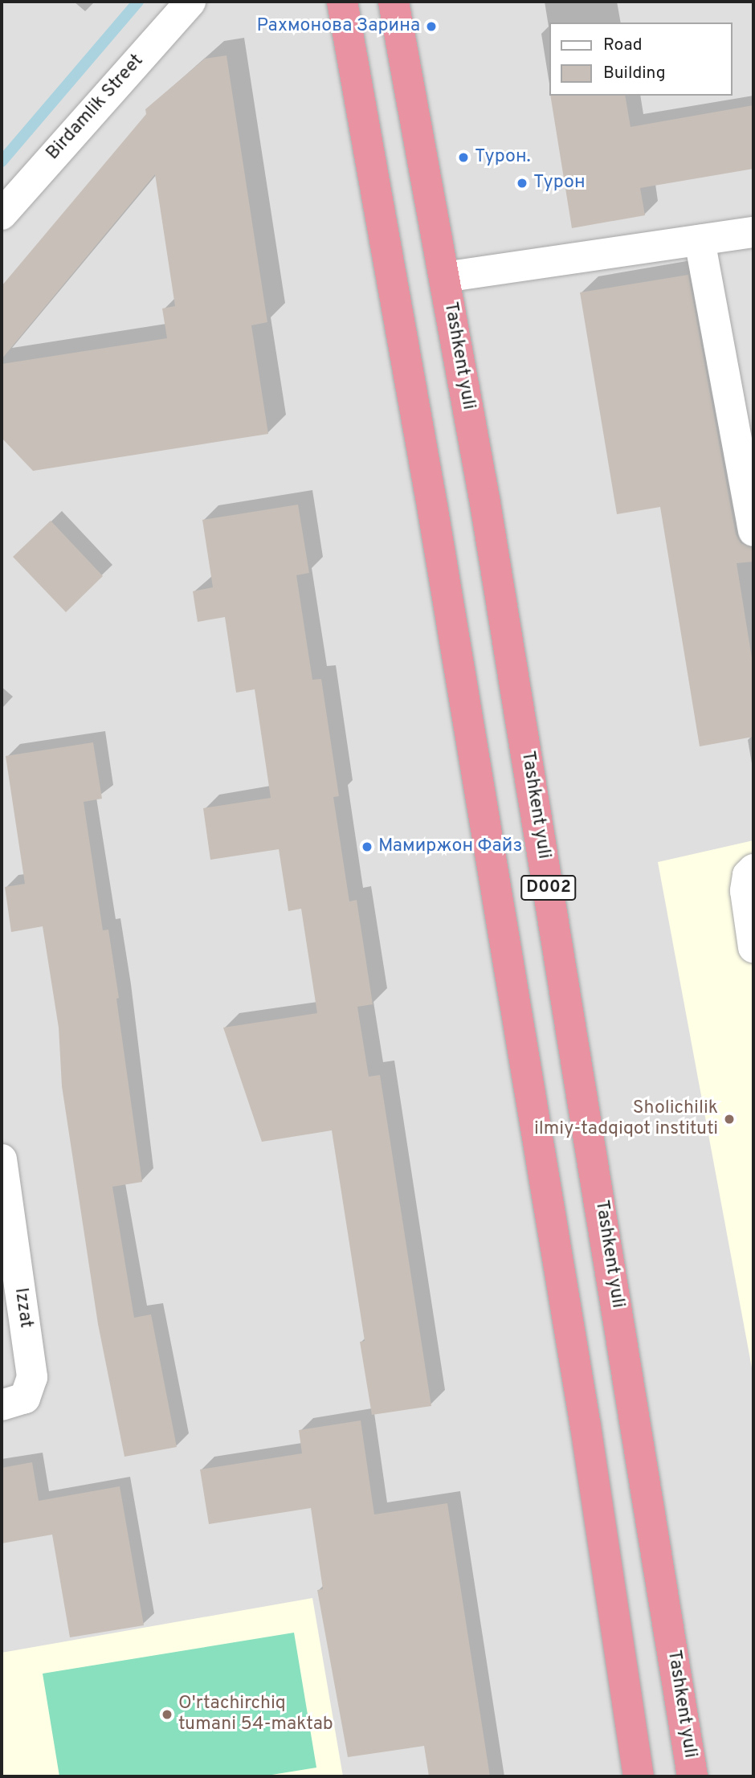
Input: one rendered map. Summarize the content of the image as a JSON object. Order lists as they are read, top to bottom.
{
  "streets": {
    "highway": ["Tashkent yuli", "D002"],
    "street": ["Birdamlik Street", "Izzat"]
  },
  "places": [
    "Рахмонова Зарина",
    "Турон.",
    "Турон",
    "Мамиржон Файз",
    "Sholichilik ilmiy-tadqiqot instituti",
    "O'rtachirchiq tumani 54-maktab"
  ],
  "legend": ["Road", "Building"]
}
